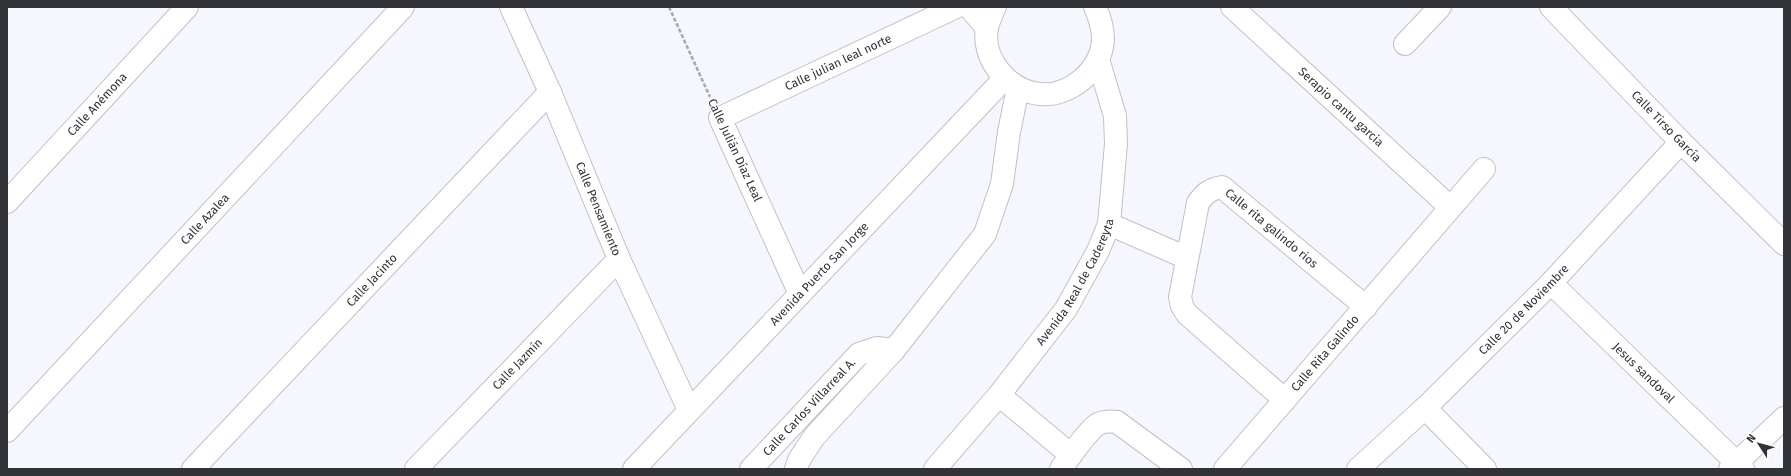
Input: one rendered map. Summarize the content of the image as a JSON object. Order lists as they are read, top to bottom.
{
  "streets": {
    "street": [
      "Calle julian leal norte",
      "Calle Anémona",
      "Serapio cantu garcia",
      "Calle Tirso García",
      "Calle Julián Díaz Leal",
      "Calle Pensamiento",
      "Calle Azalea",
      "Calle rita galindo rios",
      "Avenida Puerto San Jorge",
      "Calle Jacinto",
      "Avenida Real de Cadereyta",
      "Calle 20 de Noviembre",
      "Calle Rita Galindo",
      "Calle Jazmín",
      "Jesus sandoval",
      "Calle Carlos Villarreal A."
    ]
  },
  "crossings": [
    ["Calle julian leal norte", "Calle Julián Díaz Leal"],
    ["Serapio cantu garcia", "Calle Rita Galindo"],
    ["Calle Tirso García", "Calle 20 de Noviembre"],
    ["Calle Julián Díaz Leal", "Avenida Puerto San Jorge"],
    ["Calle Pensamiento", "Avenida Puerto San Jorge"],
    ["Calle Pensamiento", "Calle Jacinto"],
    ["Calle Pensamiento", "Calle Jazmín"],
    ["Calle rita galindo rios", "Calle Rita Galindo"],
    ["Calle 20 de Noviembre", "Jesus sandoval"]
  ],
  "north": "top left"
}
